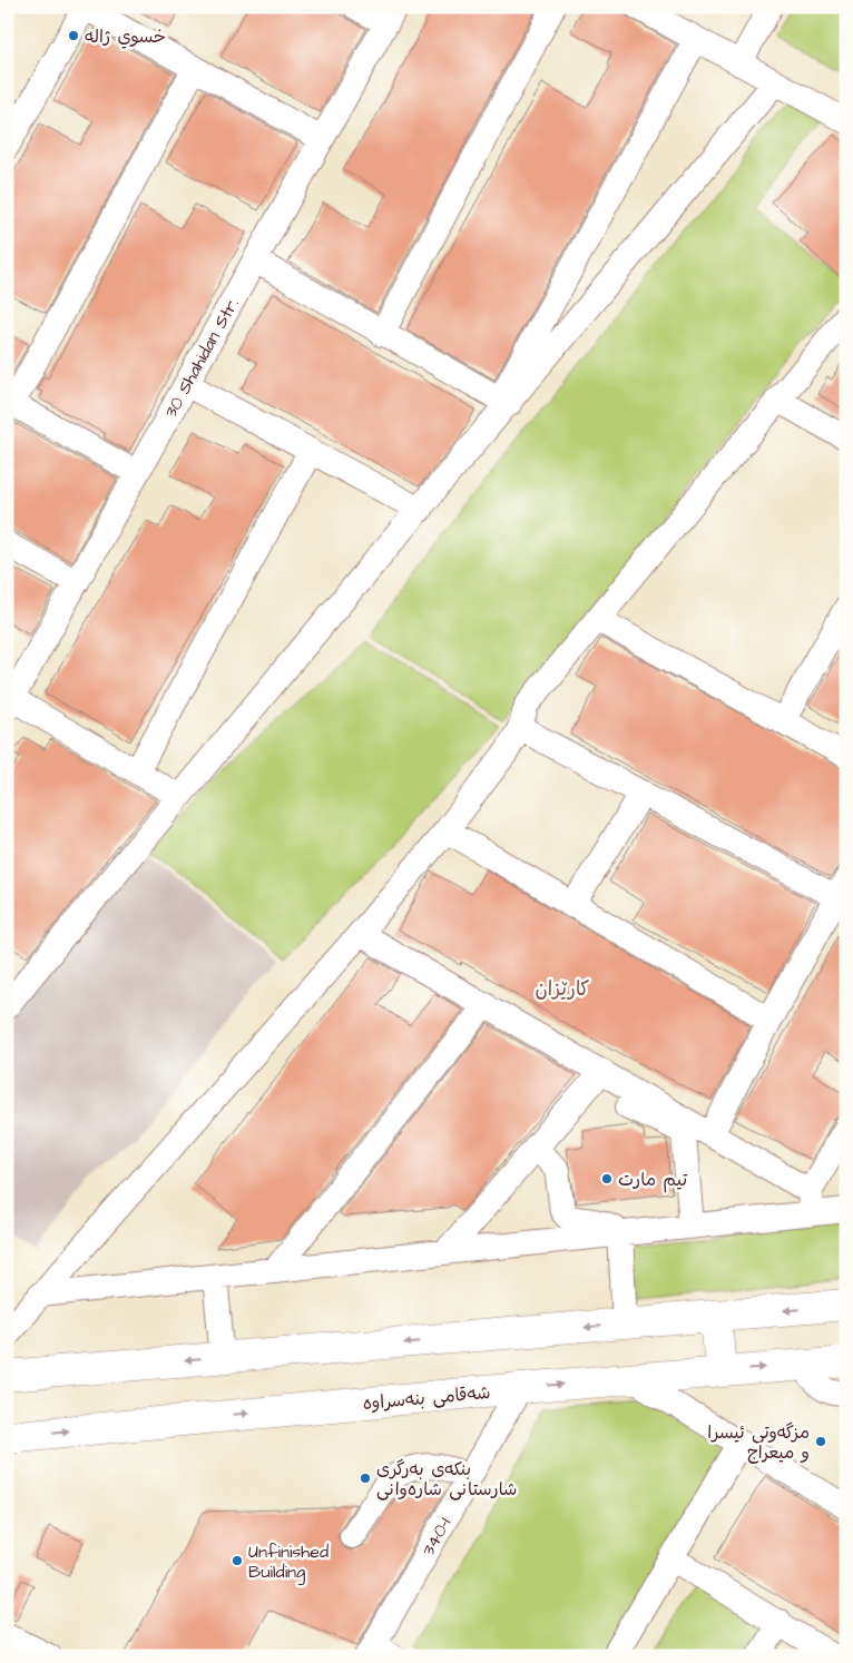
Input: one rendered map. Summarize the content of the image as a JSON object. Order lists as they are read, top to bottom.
{
  "streets": {
    "main road": ["شەقامی بنەسراوە"],
    "street": ["30 Shahidan Str.", "340-1"]
  },
  "crossings": [
    ["شەقامی بنەسراوە", "340-1"]
  ],
  "districts": ["کارێزان"],
  "places": [
    "خسوي ژاله",
    "تيم مارت",
    "مزگەوتی ئیسرا و میعراج",
    "بنكەی بەرگری شارستانی شارەوانی",
    "Unfinished Building"
  ]
}
